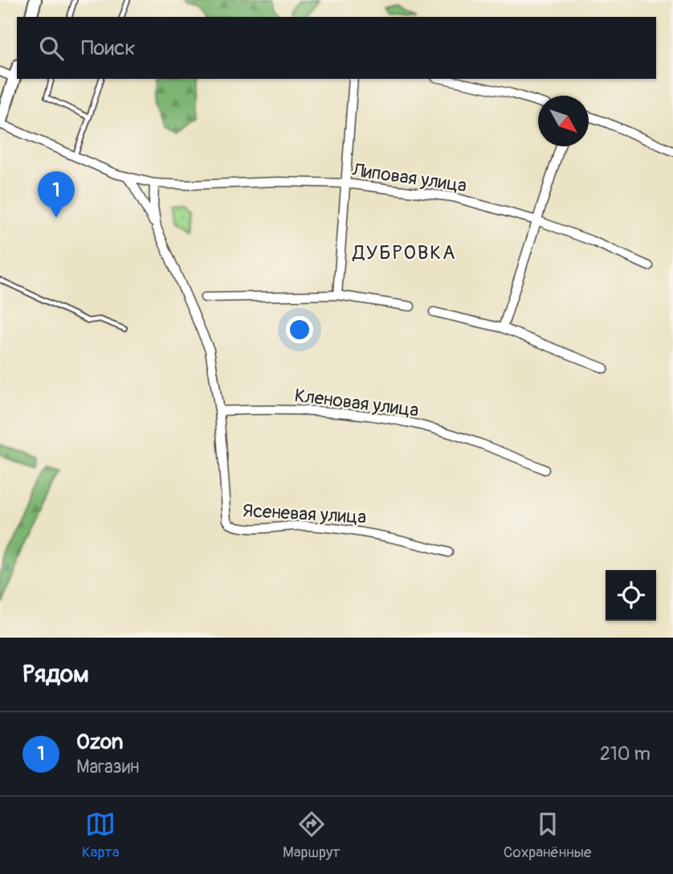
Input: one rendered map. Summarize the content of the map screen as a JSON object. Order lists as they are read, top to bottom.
{
  "streets": {
    "street": ["Липовая улица", "Кленовая улица", "Ясеневая улица"]
  },
  "crossings": [
    ["Кленовая улица", "Ясеневая улица"]
  ],
  "districts": ["ДУБРОВКА"],
  "north": "bottom right",
  "page": {
    "search": "Поиск",
    "pins": "1",
    "heading": "Рядом",
    "list": [
      {
        "mark": "1",
        "name": "Ozon",
        "note": "Магазин",
        "value": "210 m"
      }
    ],
    "nav": ["Карта", "Маршрут", "Сохранённые"]
  }
}
